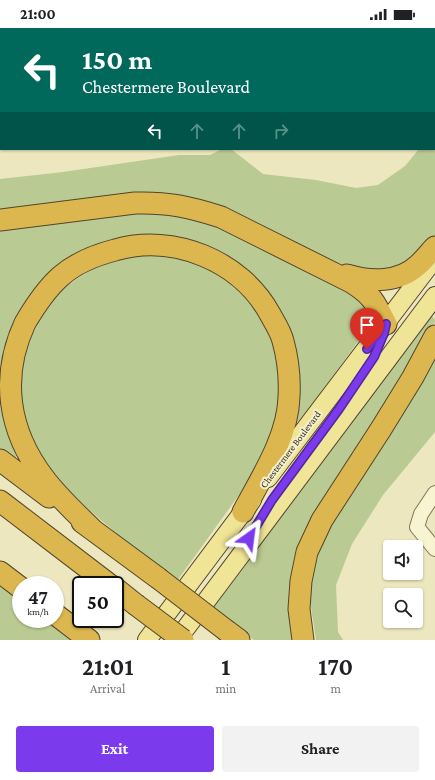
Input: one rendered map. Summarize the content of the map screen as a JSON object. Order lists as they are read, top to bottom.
{
  "streets": {
    "main road": ["Chestermere Boulevard"]
  },
  "page": {
    "status": "21:00",
    "turn": ["150 m", "Chestermere Boulevard"],
    "speed": "47 km/h",
    "limit": "50",
    "eta": [
      "21:01",
      "Arrival",
      "1",
      "min",
      "170",
      "m"
    ],
    "buttons": ["Exit", "Share"]
  }
}
